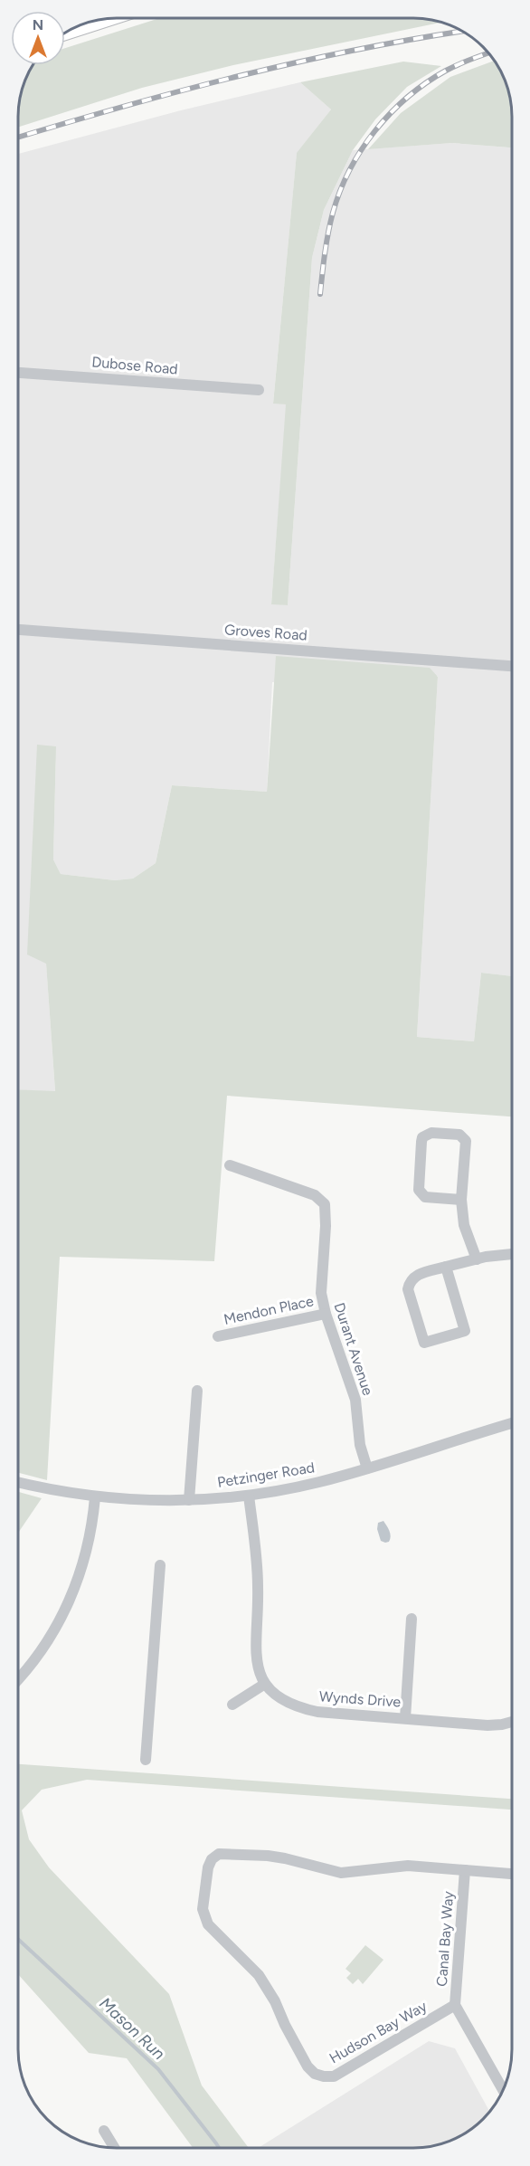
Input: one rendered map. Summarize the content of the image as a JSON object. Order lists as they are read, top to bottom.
{
  "streets": {
    "street": [
      "Dubose Road",
      "Groves Road",
      "Mendon Place",
      "Durant Avenue",
      "Petzinger Road",
      "Wynds Drive",
      "Canal Bay Way",
      "Hudson Bay Way"
    ]
  },
  "crossings": [
    ["Mendon Place", "Durant Avenue"],
    ["Durant Avenue", "Petzinger Road"],
    ["Canal Bay Way", "Hudson Bay Way"]
  ],
  "water": ["Mason Run"],
  "north": "top"
}
